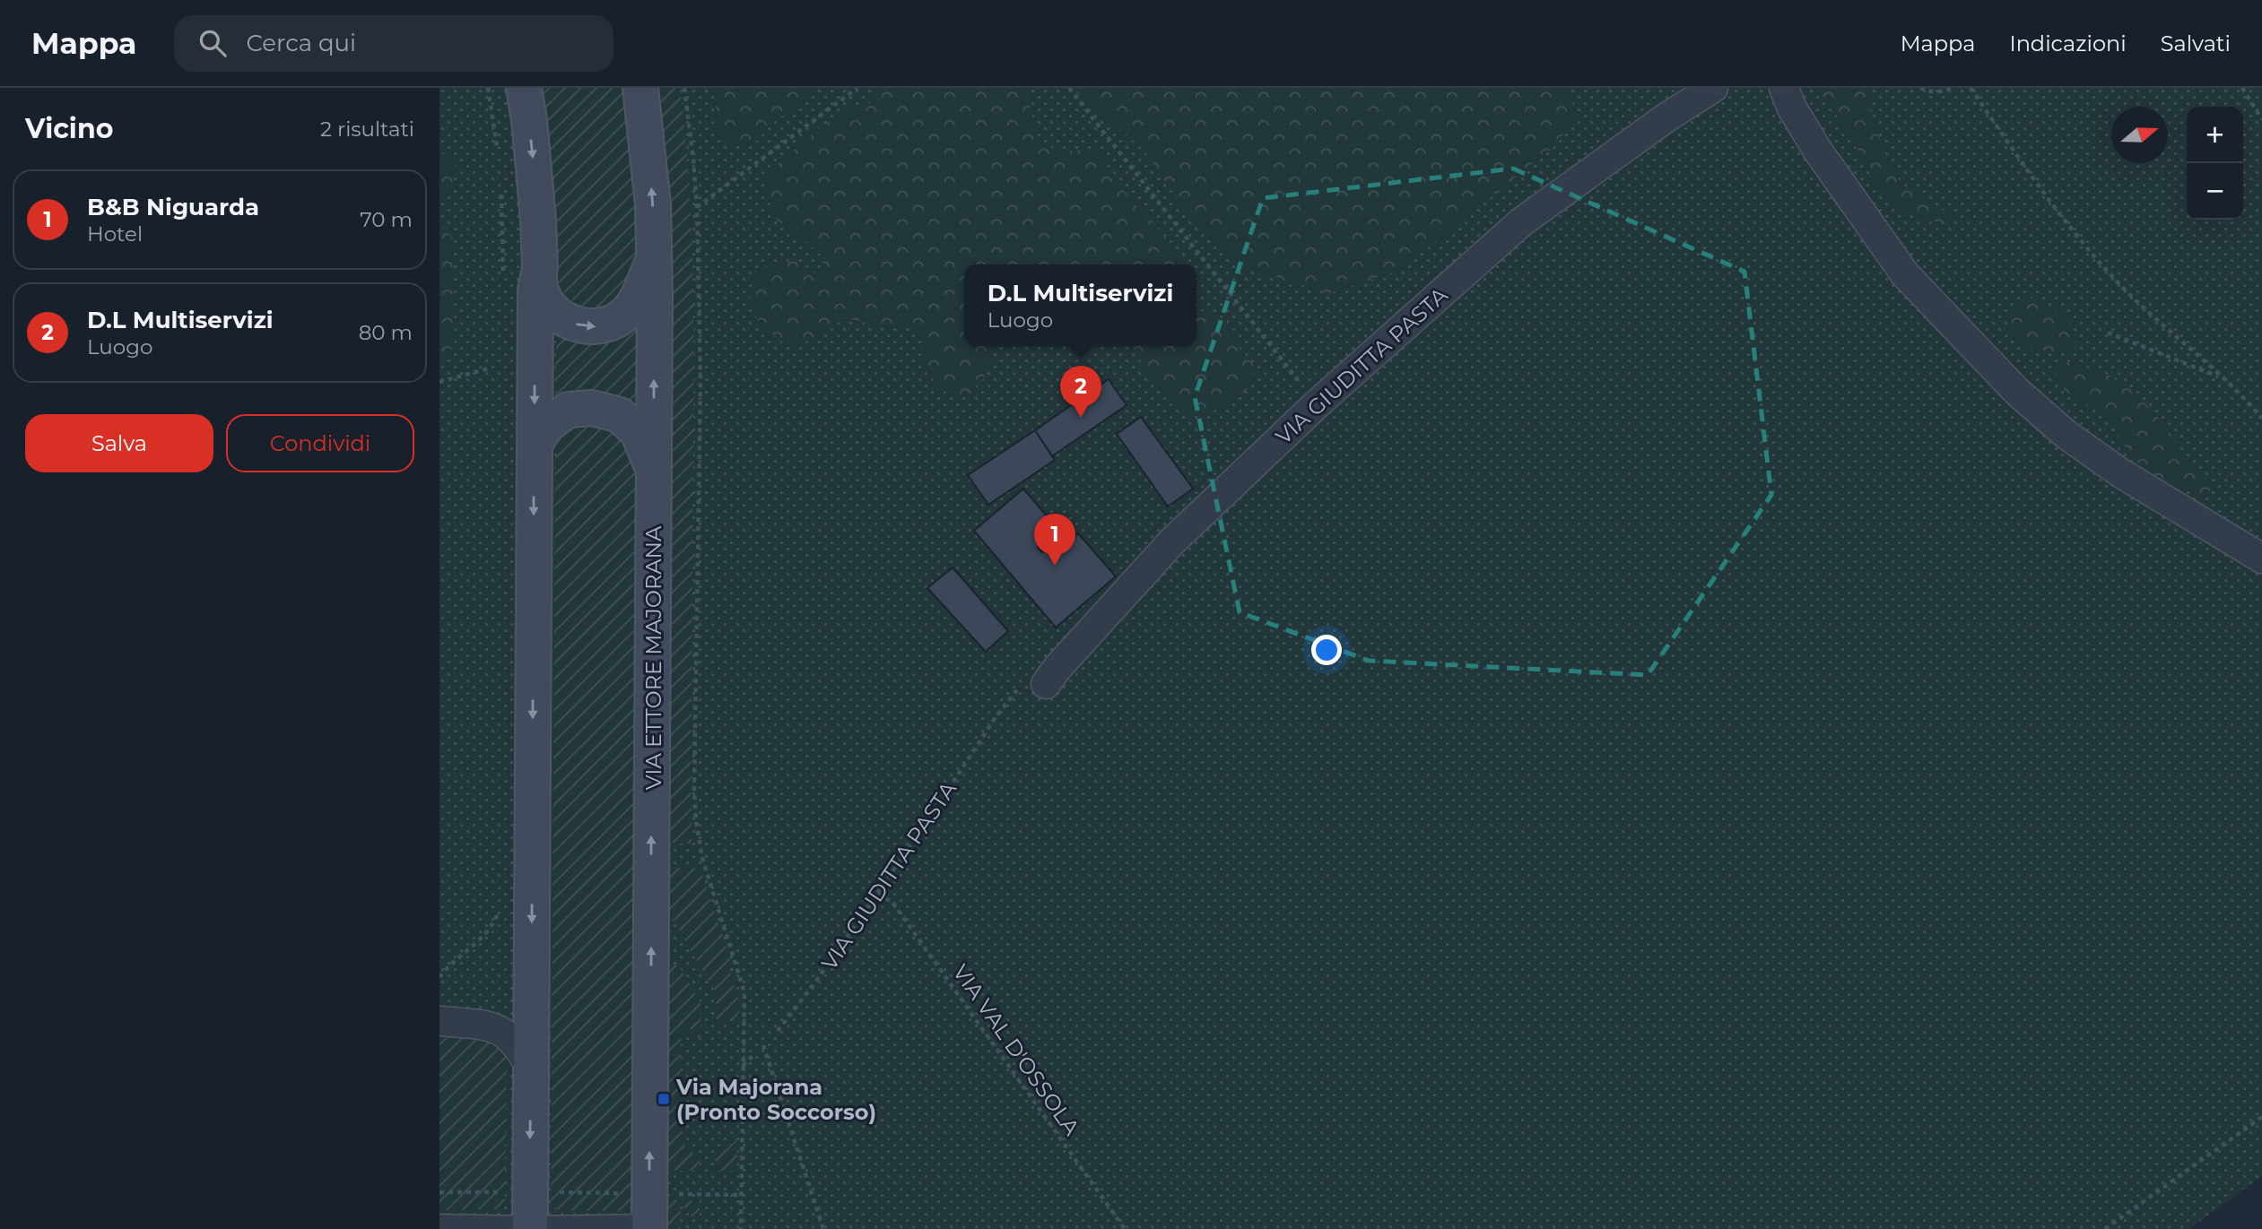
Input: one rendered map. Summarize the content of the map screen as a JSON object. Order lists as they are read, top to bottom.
{
  "streets": {
    "street": ["VIA GIUDITTA PASTA", "VIA ETTORE MAJORANA"],
    "path": ["VIA VAL D'OSSOLA"]
  },
  "crossings": [
    ["VIA GIUDITTA PASTA", "VIA VAL D'OSSOLA"]
  ],
  "places": {
    "transit": ["Via Majorana (Pronto Soccorso)"]
  },
  "north": "right",
  "page": {
    "header": "Mappa",
    "search": "Cerca qui",
    "nav": ["Mappa", "Indicazioni", "Salvati"],
    "heading": ["Vicino", "2 risultati"],
    "map_buttons": ["+", "−"],
    "list": [
      {
        "mark": "1",
        "name": "B&B Niguarda",
        "note": "Hotel",
        "value": "70 m"
      },
      {
        "mark": "2",
        "name": "D.L Multiservizi",
        "note": "Luogo",
        "value": "80 m"
      }
    ],
    "popup": ["D.L Multiservizi", "Luogo"],
    "pins": ["2", "1"],
    "buttons": ["Salva", "Condividi"]
  }
}
